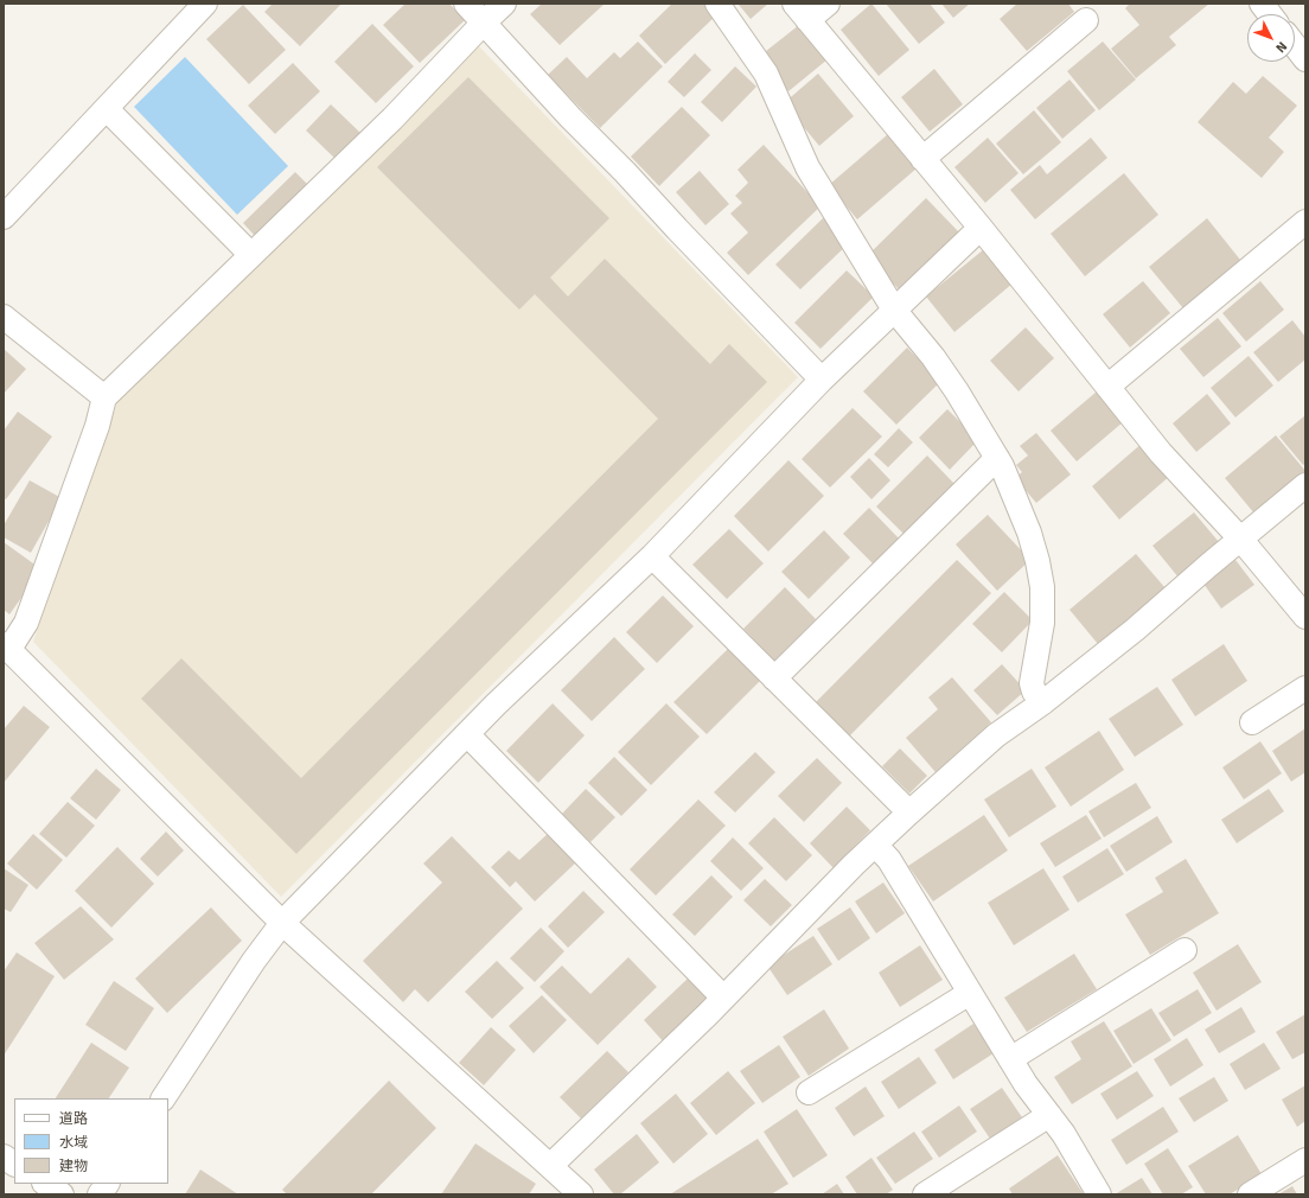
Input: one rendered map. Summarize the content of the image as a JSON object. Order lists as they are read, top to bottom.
{
  "legend": ["道路", "水域", "建物"],
  "north": "bottom right"
}
